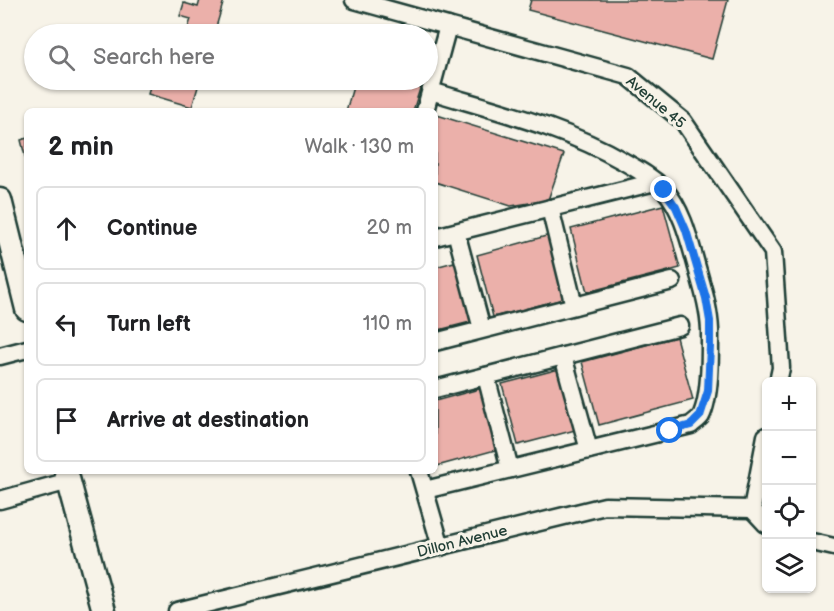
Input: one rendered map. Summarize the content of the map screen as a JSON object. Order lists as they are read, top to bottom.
{
  "streets": {
    "street": ["Avenue 45", "Dillon Avenue"]
  },
  "page": {
    "search": "Search here",
    "heading": ["2 min", "Walk · 130 m"],
    "list": [
      ["Continue", "20 m"],
      ["Turn left", "110 m"],
      "Arrive at destination"
    ],
    "map_buttons": ["+", "−"]
  }
}
